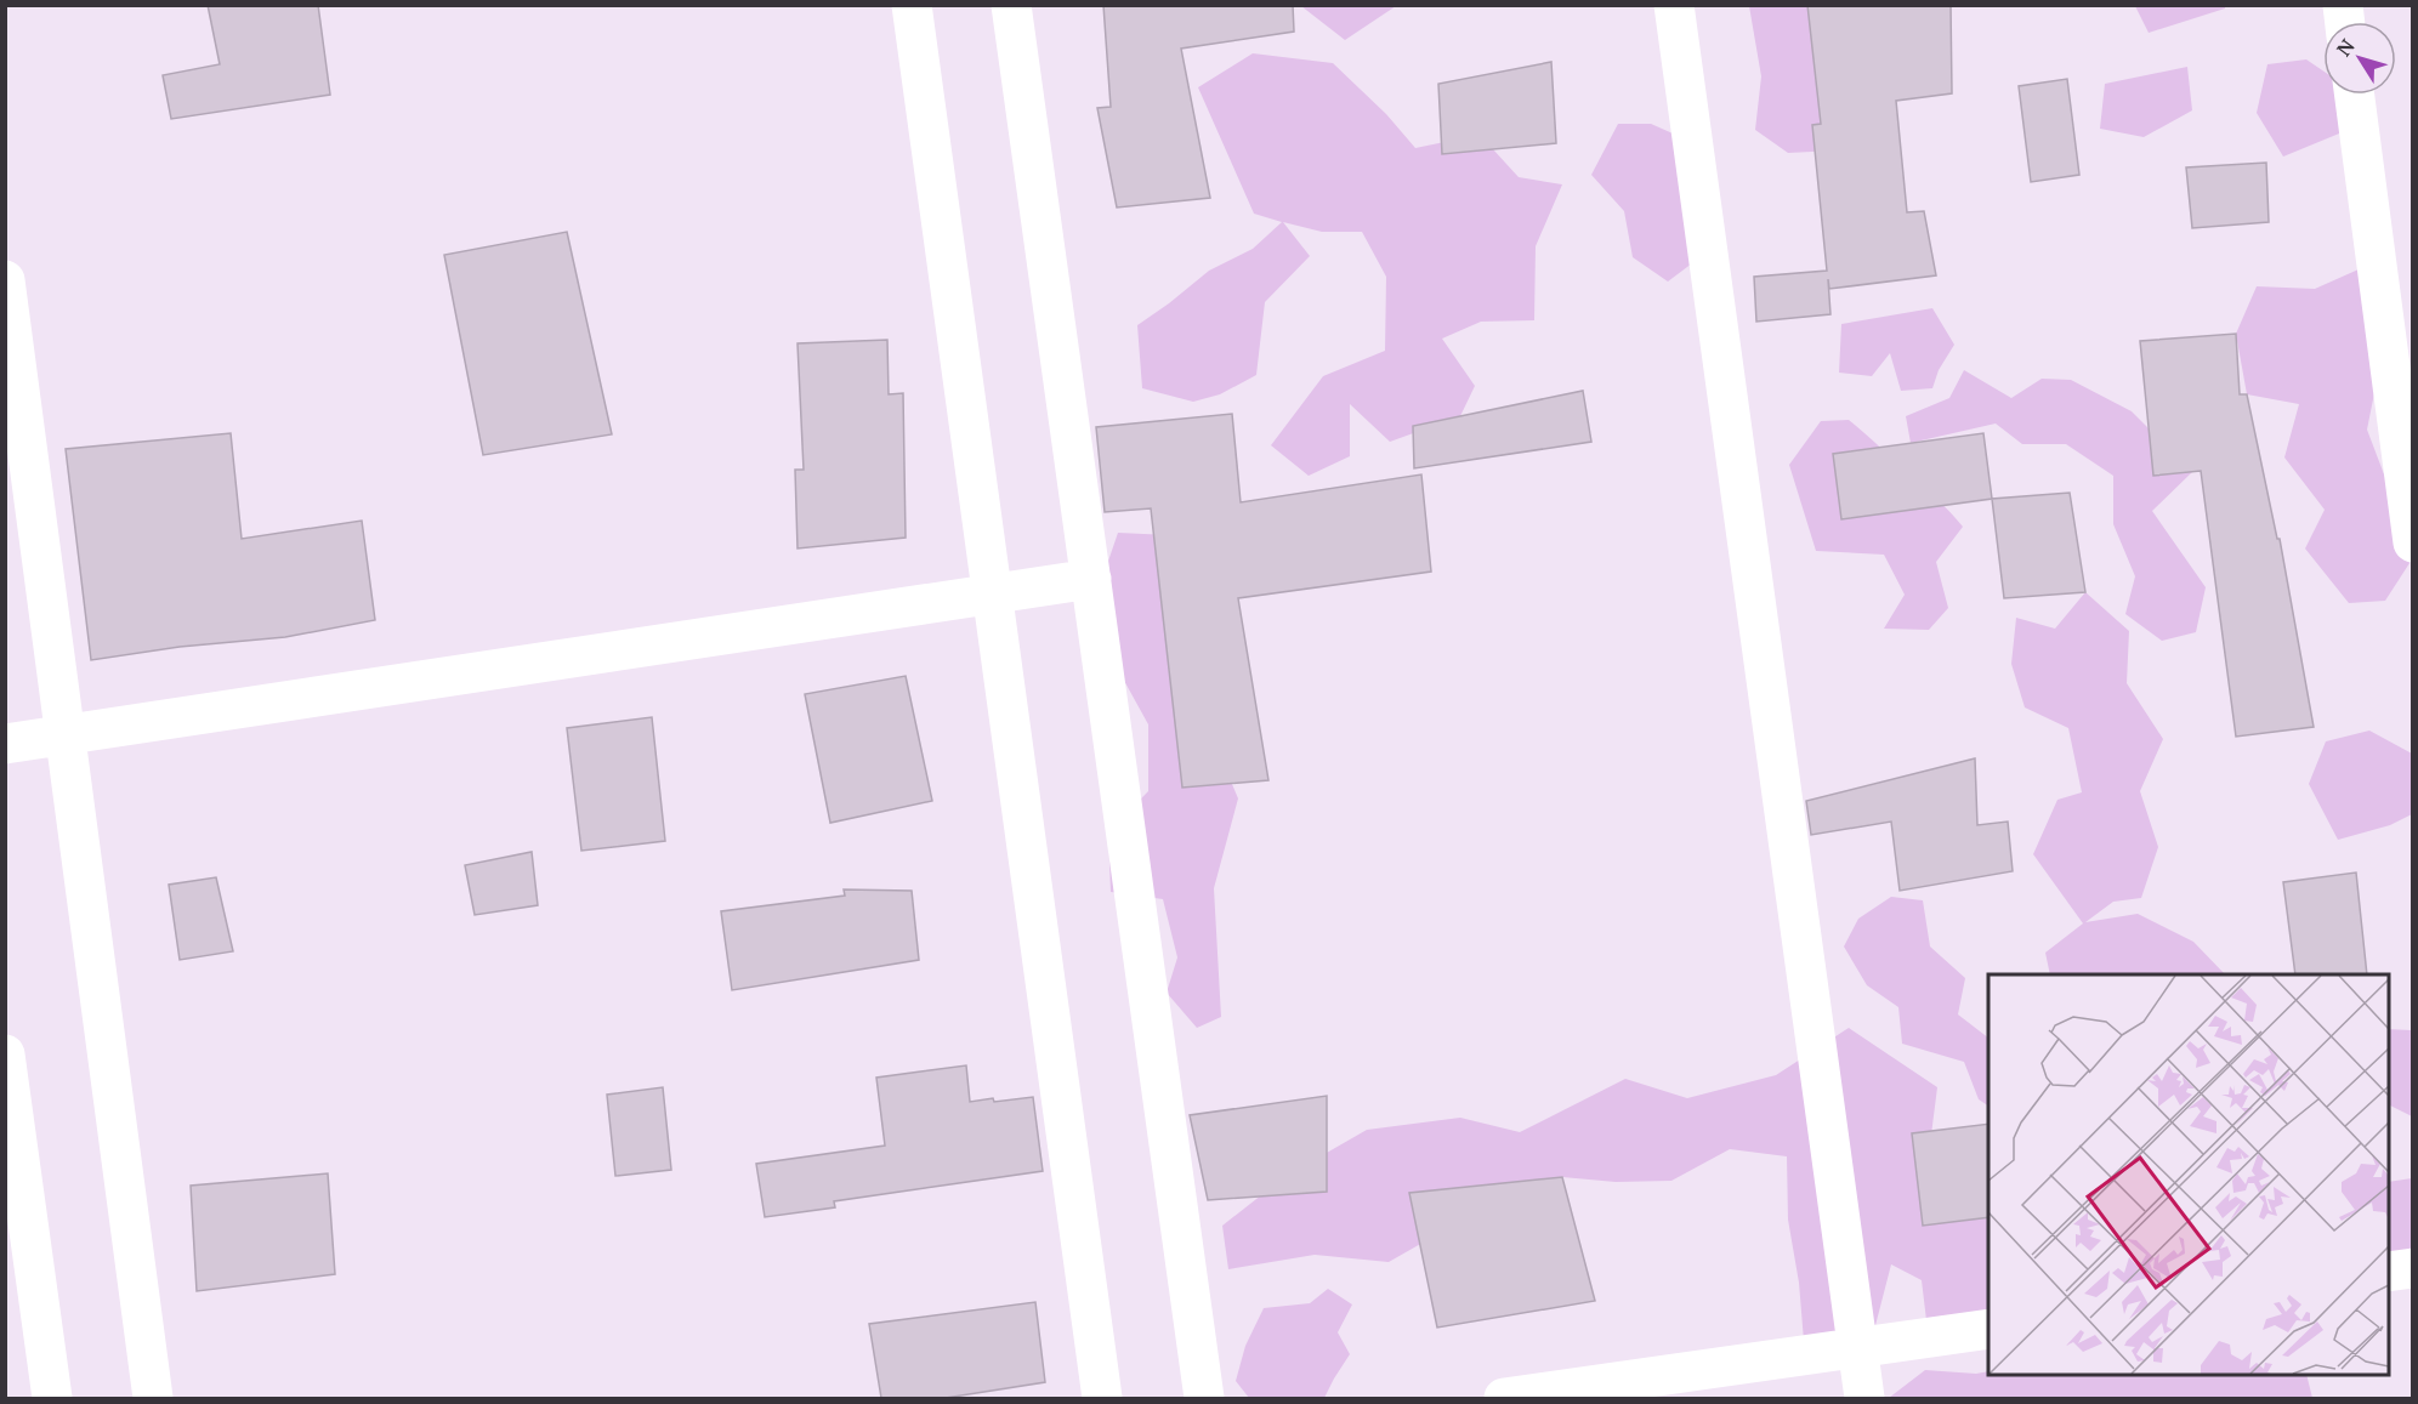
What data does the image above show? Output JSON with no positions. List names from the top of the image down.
{
  "north": "top left"
}
